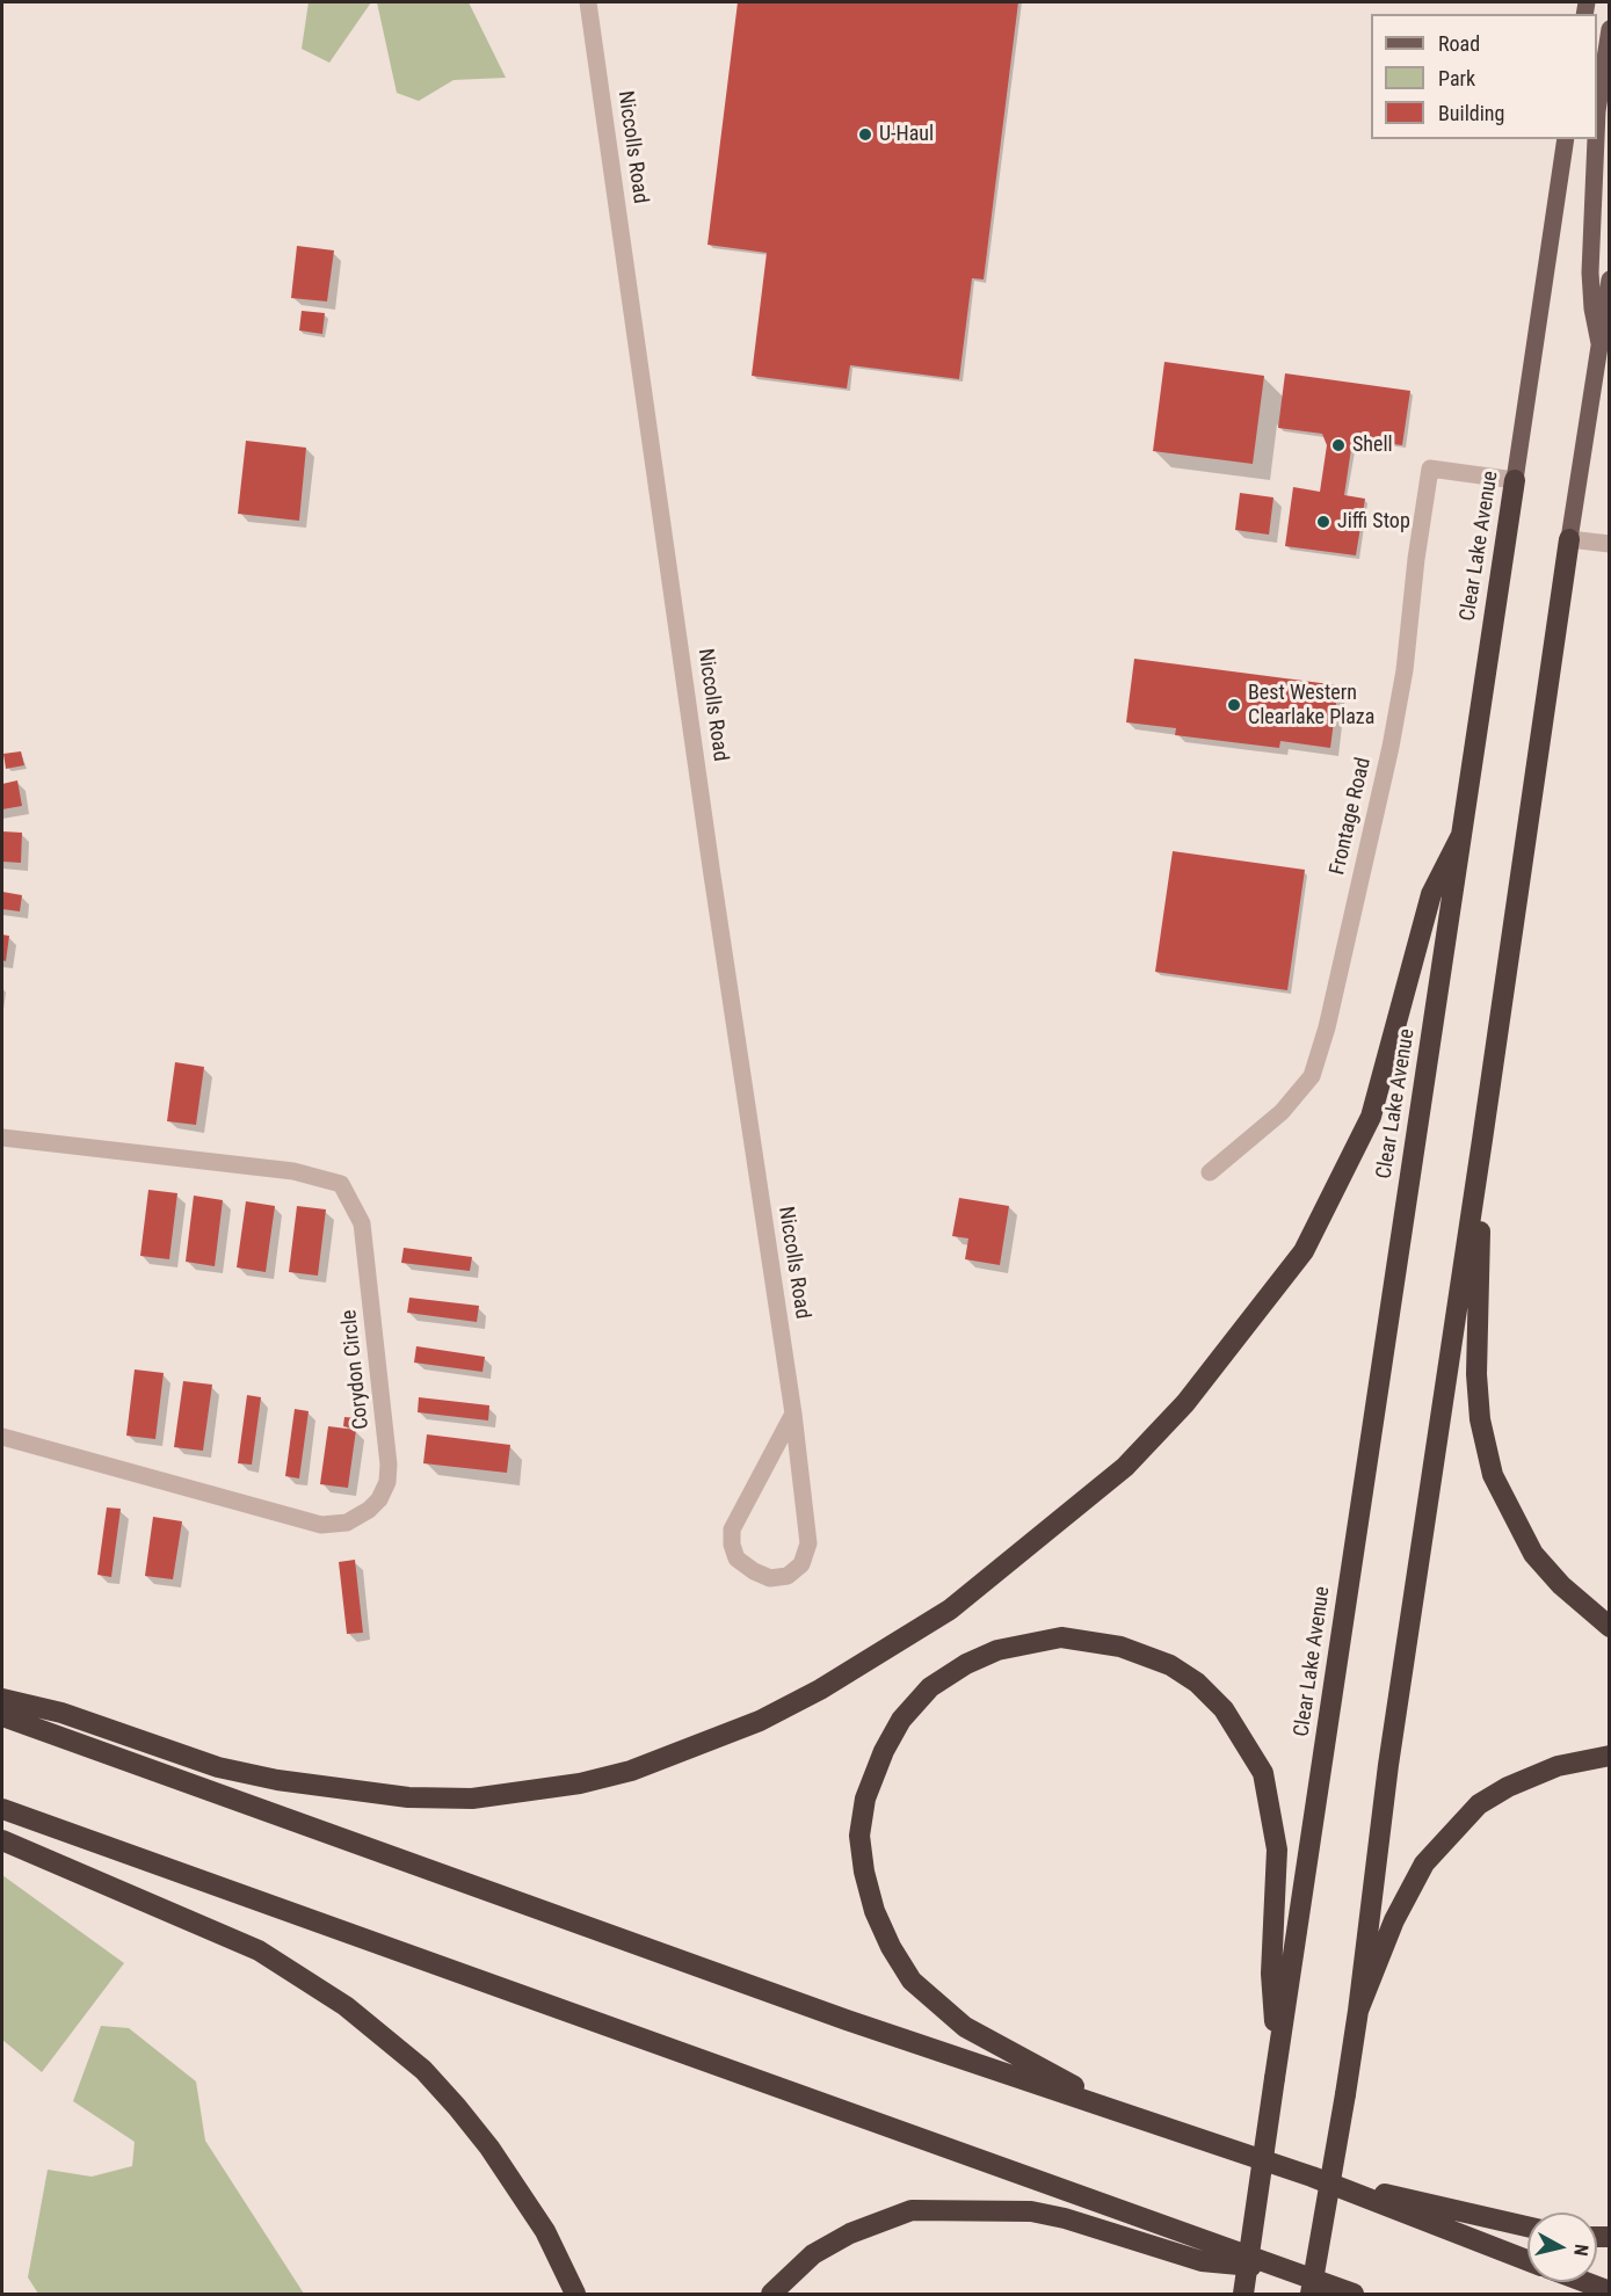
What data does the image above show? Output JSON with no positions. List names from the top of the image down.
{
  "streets": {
    "highway": ["Clear Lake Avenue"],
    "street": ["Niccolls Road", "Frontage Road", "Corydon Circle"]
  },
  "crossings": [
    ["Clear Lake Avenue", "Frontage Road"]
  ],
  "places": [
    "U-Haul",
    "Shell",
    "Jiffi Stop",
    "Best Western Clearlake Plaza"
  ],
  "legend": ["Road", "Park", "Building"],
  "north": "right"
}
